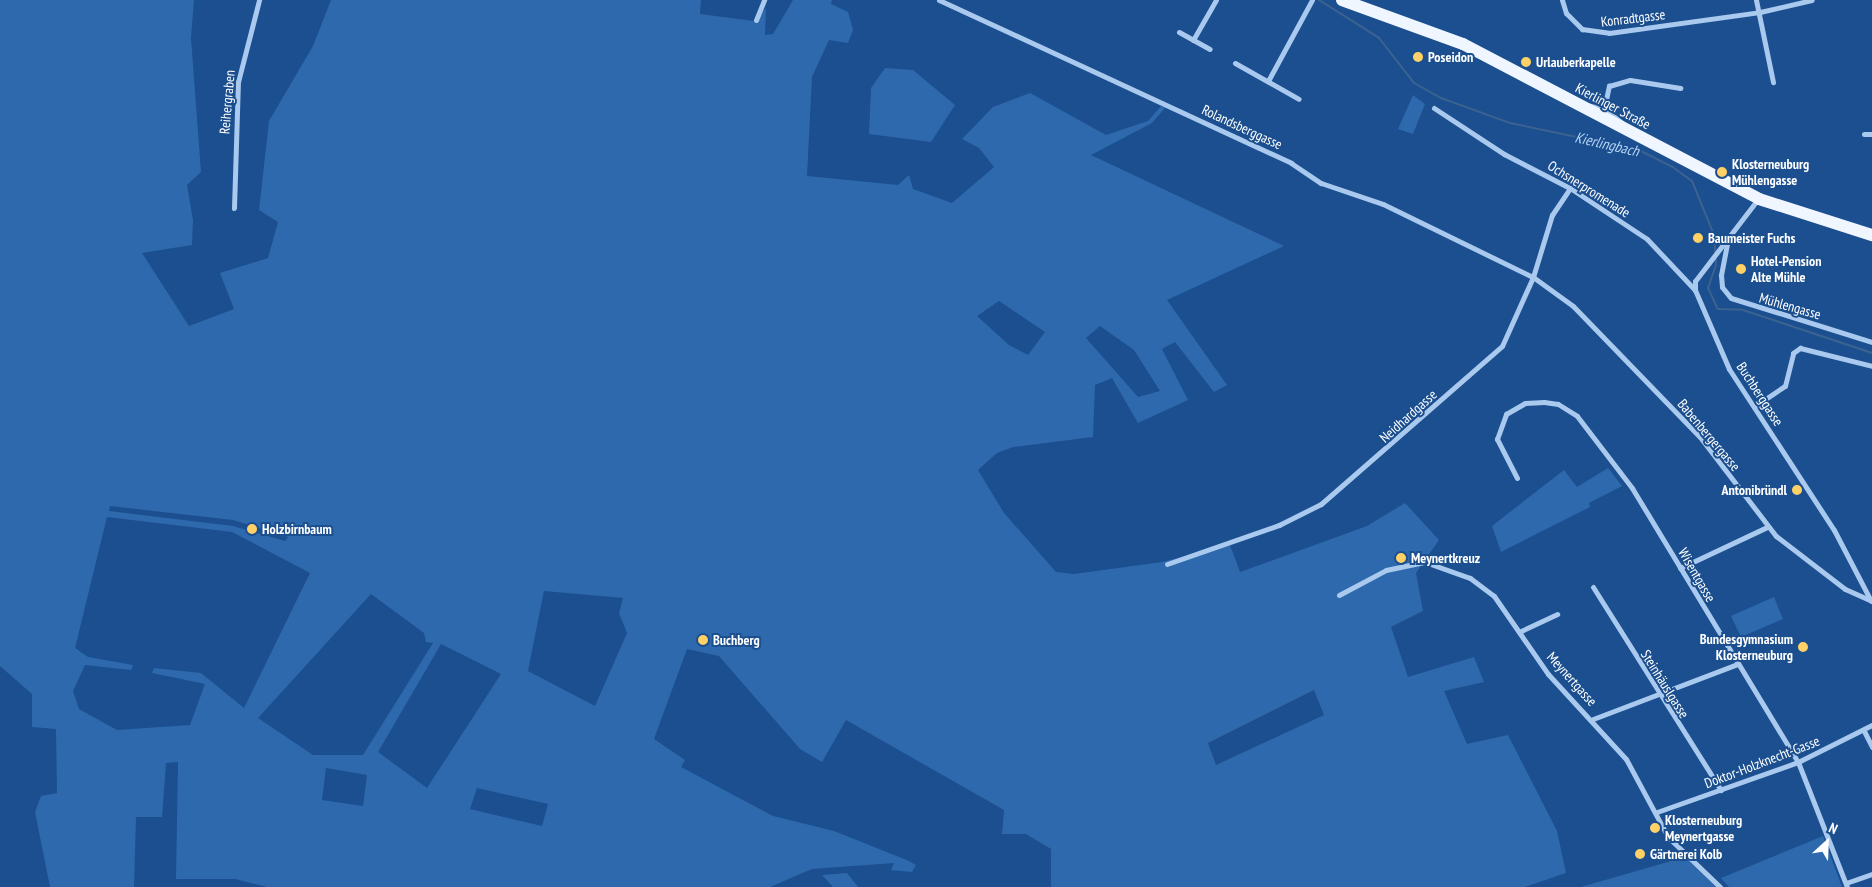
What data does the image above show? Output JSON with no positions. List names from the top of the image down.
{
  "streets": {
    "main road": ["Kierlinger Straße"],
    "street": [
      "Konradtgasse",
      "Reihergraben",
      "Rolandsberggasse",
      "Ochsnerpromenade",
      "Mühlengasse",
      "Buchberggasse",
      "Neidhardgasse",
      "Babenbergergasse",
      "Wisentgasse",
      "Meynertgasse",
      "Steinhäuslgasse",
      "Doktor-Holzknecht-Gasse"
    ]
  },
  "crossings": [
    ["Rolandsberggasse", "Neidhardgasse"],
    ["Rolandsberggasse", "Babenbergergasse"],
    ["Ochsnerpromenade", "Buchberggasse"],
    ["Ochsnerpromenade", "Neidhardgasse"],
    ["Buchberggasse", "Babenbergergasse"],
    ["Neidhardgasse", "Babenbergergasse"],
    ["Wisentgasse", "Doktor-Holzknecht-Gasse"],
    ["Meynertgasse", "Doktor-Holzknecht-Gasse"],
    ["Steinhäuslgasse", "Doktor-Holzknecht-Gasse"]
  ],
  "water": ["Kierlingbach"],
  "places": [
    "Poseidon",
    "Urlauberkapelle",
    "Klosterneuburg Mühlengasse",
    "Baumeister Fuchs",
    "Hotel-Pension Alte Mühle",
    "Antonibründl",
    "Holzbirnbaum",
    "Meynertkreuz",
    "Buchberg",
    "Bundesgymnasium Klosterneuburg",
    "Klosterneuburg Meynertgasse",
    "Gärtnerei Kolb"
  ],
  "north": "top right"
}
